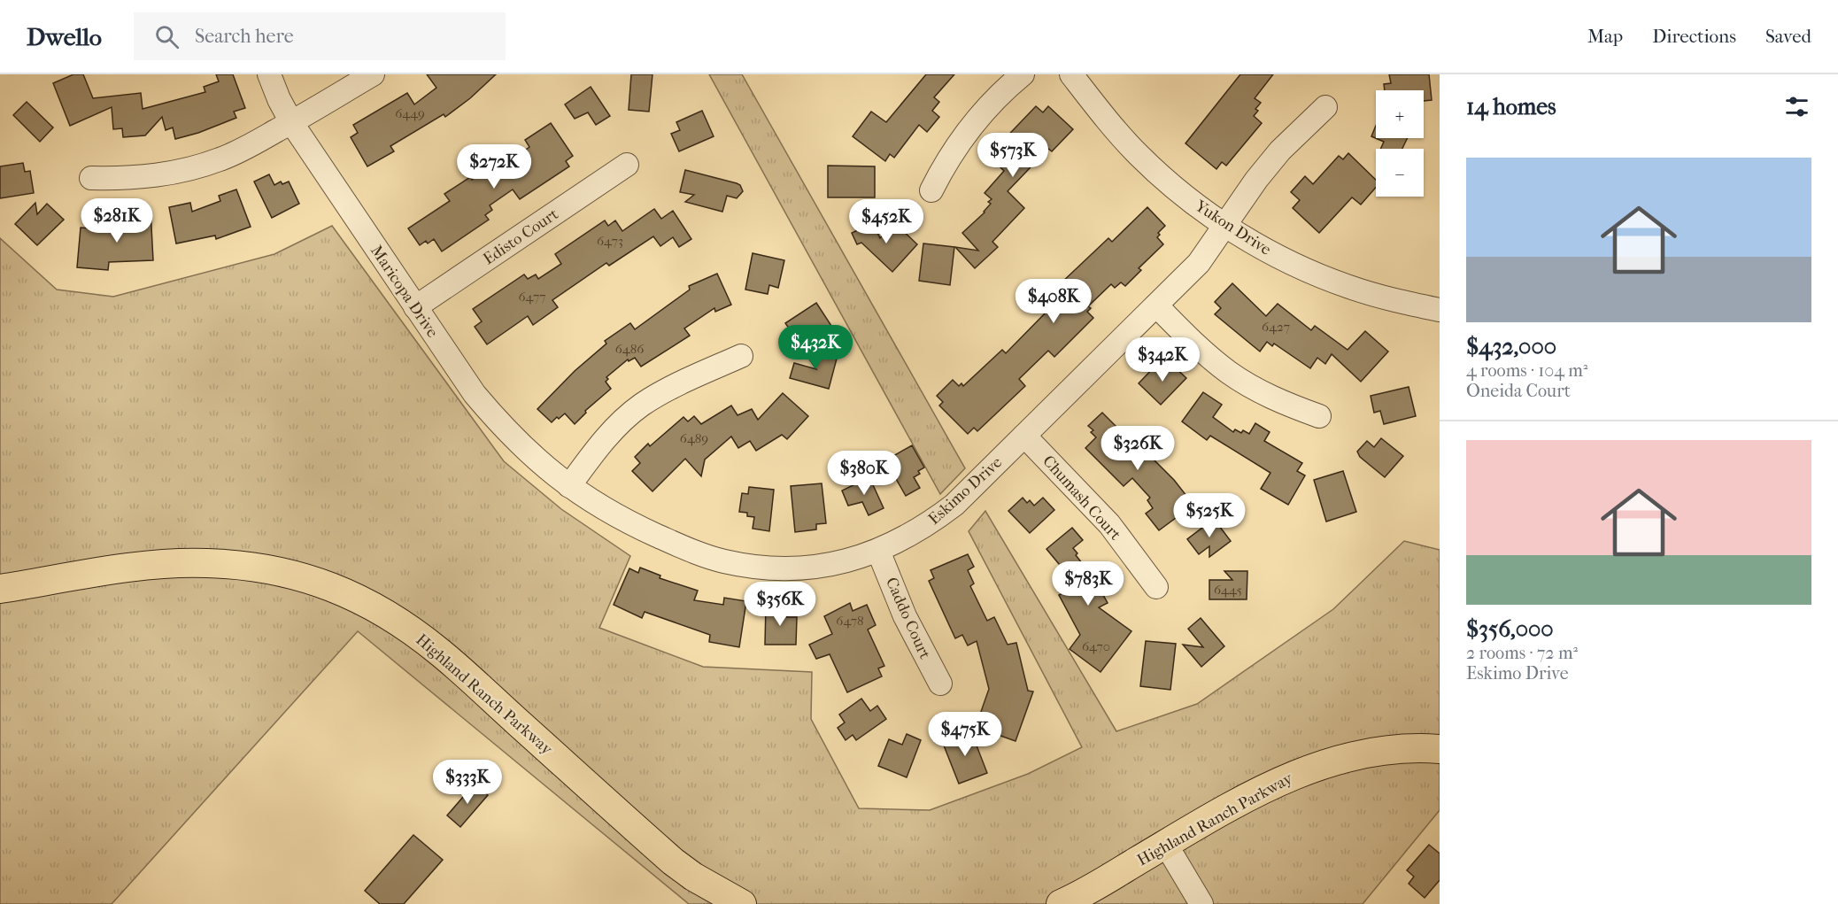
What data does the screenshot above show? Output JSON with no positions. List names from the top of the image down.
{
  "streets": {
    "main road": ["Highland Ranch Parkway"],
    "street": [
      "Yukon Drive",
      "Edisto Court",
      "Maricopa Drive",
      "Eskimo Drive",
      "Chumash Court",
      "Caddo Court"
    ]
  },
  "crossings": [
    ["Yukon Drive", "Eskimo Drive"],
    ["Edisto Court", "Maricopa Drive"],
    ["Maricopa Drive", "Eskimo Drive"],
    ["Eskimo Drive", "Chumash Court"],
    ["Eskimo Drive", "Caddo Court"]
  ],
  "house_numbers": [
    "6449",
    "6473",
    "6477",
    "6427",
    "6486",
    "6489",
    "6445",
    "6478",
    "6470"
  ],
  "page": {
    "header": "Dwello",
    "search": "Search here",
    "nav": ["Map", "Directions", "Saved"],
    "heading": "14 homes",
    "map_buttons": ["+", "−"],
    "price": [
      "$573K",
      "$272K",
      "$281K",
      "$452K",
      "$408K",
      "$432K",
      "$342K",
      "$326K",
      "$380K",
      "$525K",
      "$783K",
      "$356K",
      "$475K",
      "$333K"
    ],
    "list": [
      {
        "name": "$432,000",
        "note": "4 rooms · 104 m² · Oneida Court"
      },
      {
        "name": "$356,000",
        "note": "2 rooms · 72 m² · Eskimo Drive"
      }
    ]
  }
}
